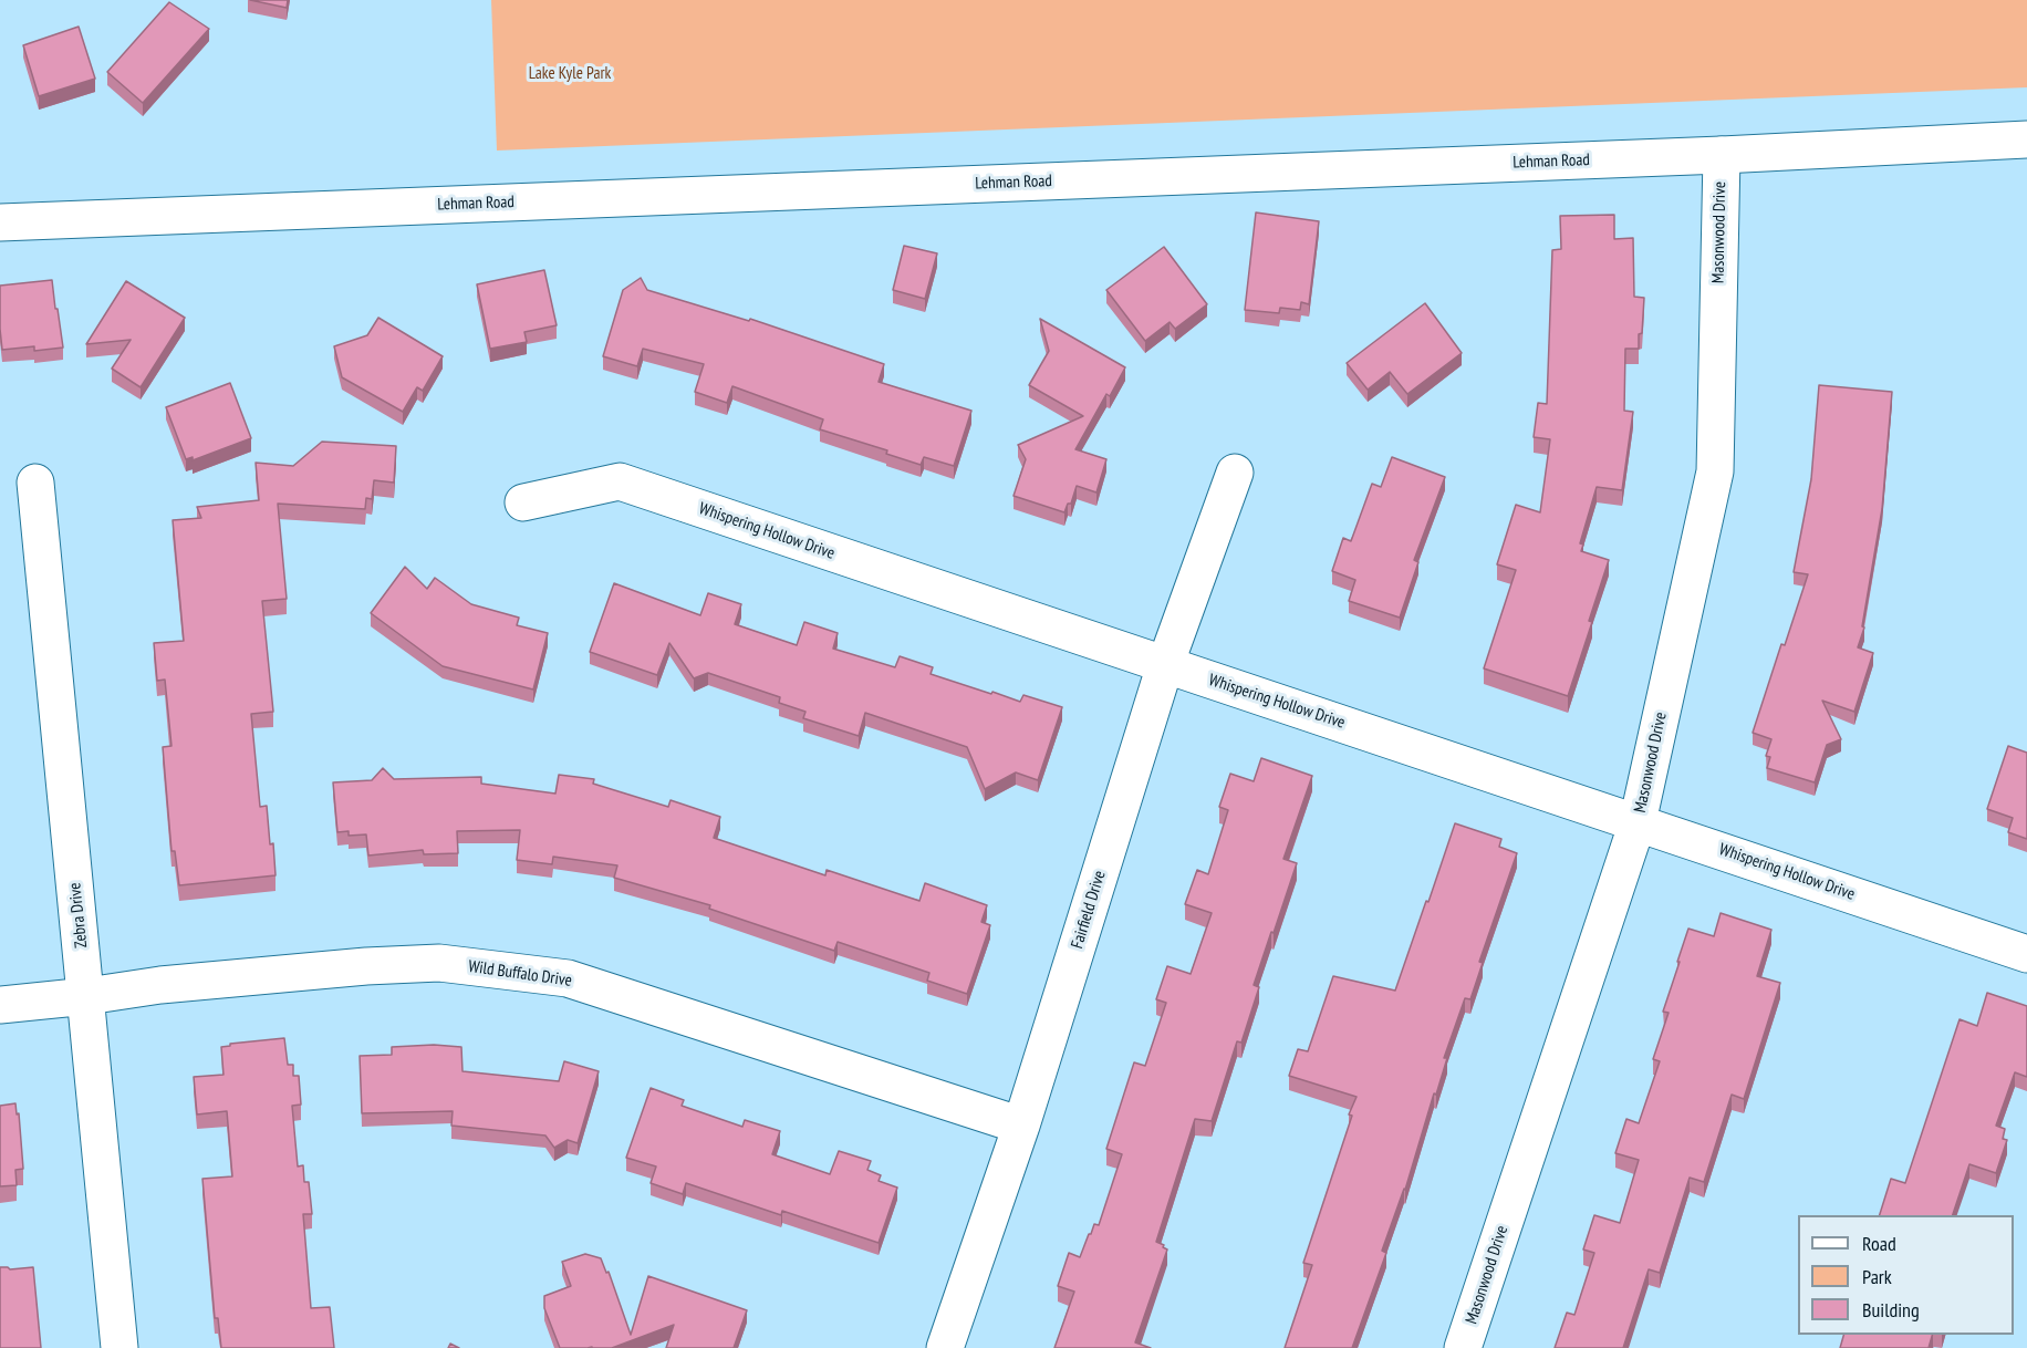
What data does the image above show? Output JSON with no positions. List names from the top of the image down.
{
  "streets": {
    "street": [
      "Lehman Road",
      "Masonwood Drive",
      "Whispering Hollow Drive",
      "Fairfield Drive",
      "Zebra Drive",
      "Wild Buffalo Drive"
    ]
  },
  "crossings": [
    ["Lehman Road", "Masonwood Drive"],
    ["Masonwood Drive", "Whispering Hollow Drive"],
    ["Whispering Hollow Drive", "Fairfield Drive"],
    ["Fairfield Drive", "Wild Buffalo Drive"],
    ["Zebra Drive", "Wild Buffalo Drive"]
  ],
  "parks": ["Lake Kyle Park"],
  "legend": ["Road", "Park", "Building"]
}
